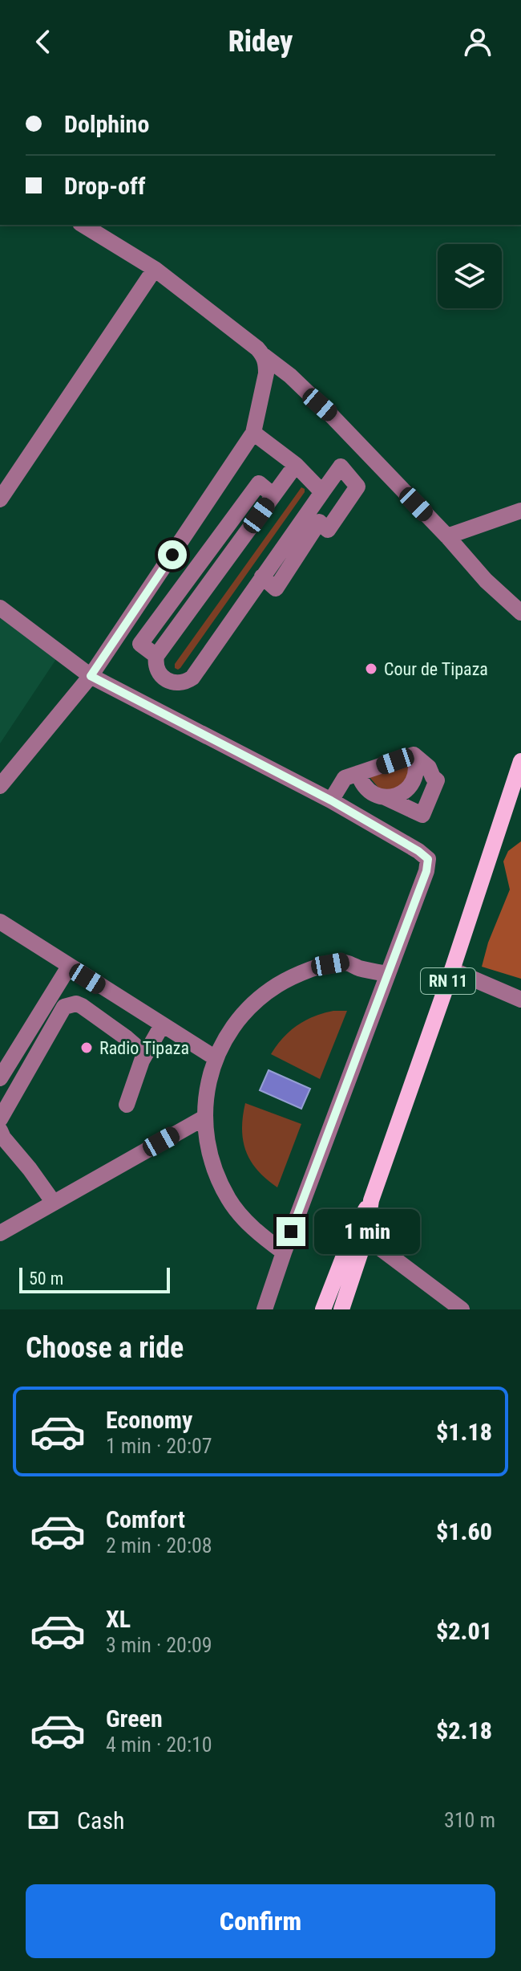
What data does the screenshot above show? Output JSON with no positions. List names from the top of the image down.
{
  "streets": {
    "main road": ["RN 11"]
  },
  "places": ["Cour de Tipaza", "Radio Tipaza"],
  "scale_bar": "50 m",
  "page": {
    "header": "Ridey",
    "banner": ["Dolphino", "Drop-off"],
    "bubble": "1 min",
    "scale": "50 m",
    "heading": "Choose a ride",
    "list": [
      {
        "name": "Economy",
        "note": "1 min · 20:07",
        "value": "$1.18"
      },
      {
        "name": "Comfort",
        "note": "2 min · 20:08",
        "value": "$1.60"
      },
      {
        "name": "XL",
        "note": "3 min · 20:09",
        "value": "$2.01"
      },
      {
        "name": "Green",
        "note": "4 min · 20:10",
        "value": "$2.18"
      }
    ],
    "pay": ["Cash", "310 m"],
    "buttons": "Confirm"
  }
}
